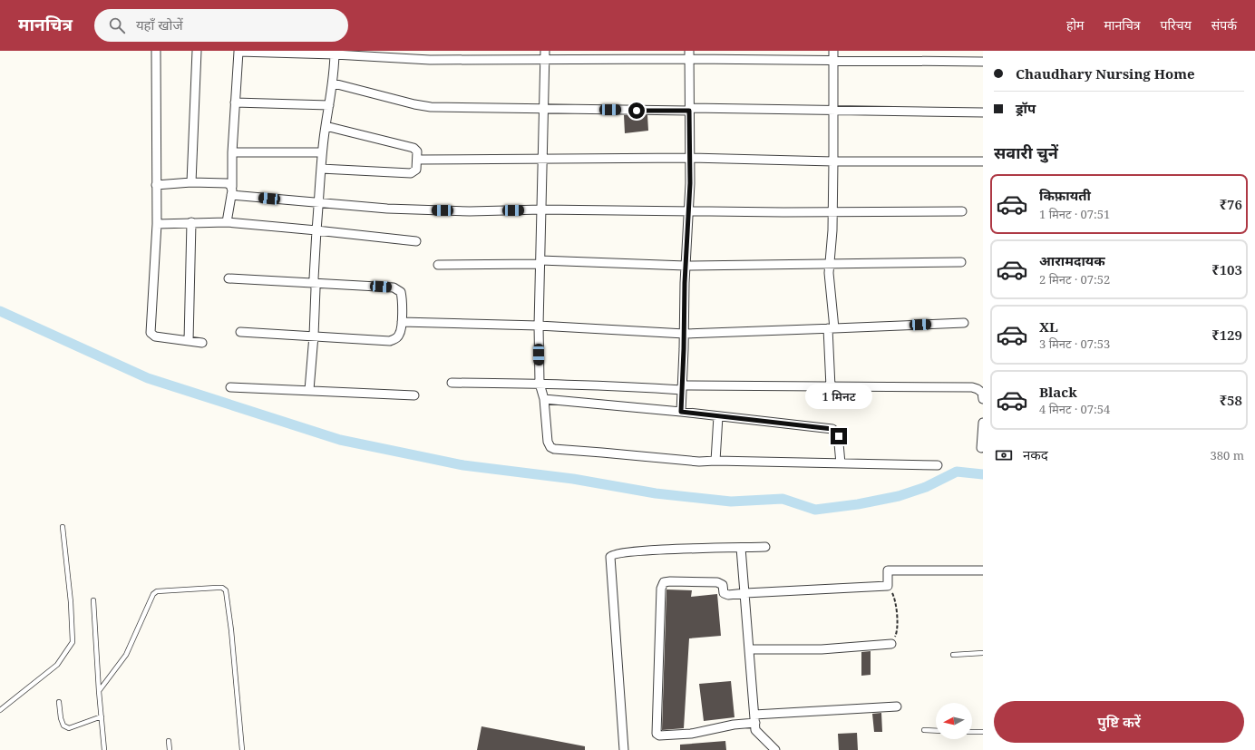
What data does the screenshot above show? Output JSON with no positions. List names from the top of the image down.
{
  "north": "left",
  "page": {
    "header": "मानचित्र",
    "search": "यहाँ खोजें",
    "nav": [
      "होम",
      "मानचित्र",
      "परिचय",
      "संपर्क"
    ],
    "banner": ["Chaudhary Nursing Home", "ड्रॉप"],
    "heading": "सवारी चुनें",
    "list": [
      {
        "name": "किफ़ायती",
        "note": "1 मिनट · 07:51",
        "value": "₹76"
      },
      {
        "name": "आरामदायक",
        "note": "2 मिनट · 07:52",
        "value": "₹103"
      },
      {
        "name": "XL",
        "note": "3 मिनट · 07:53",
        "value": "₹129"
      },
      {
        "name": "Black",
        "note": "4 मिनट · 07:54",
        "value": "₹58"
      }
    ],
    "bubble": "1 मिनट",
    "pay": ["नकद", "380 m"],
    "buttons": "पुष्टि करें"
  }
}
